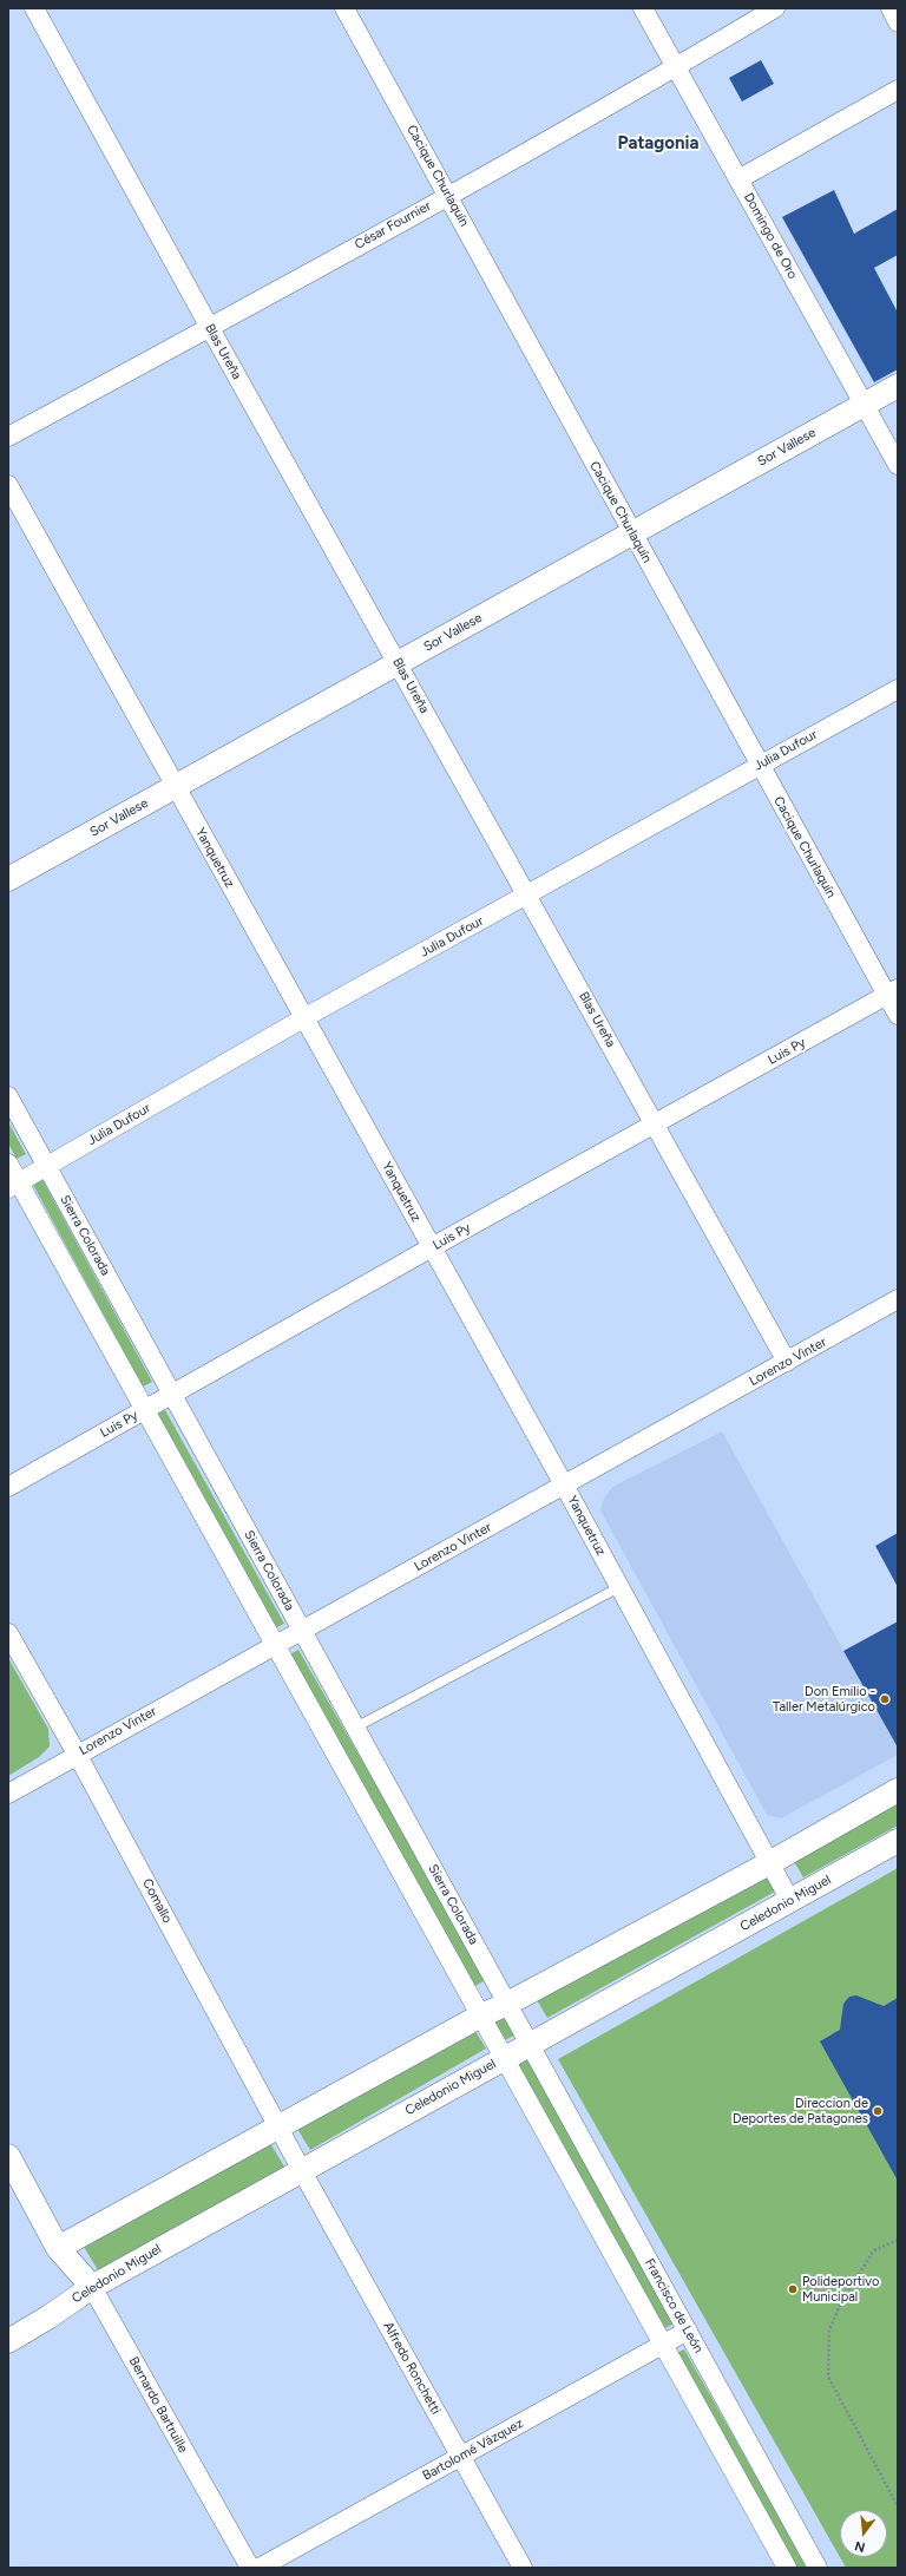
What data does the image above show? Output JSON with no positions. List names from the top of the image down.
{
  "streets": {
    "street": [
      "Cacique Churlaquín",
      "César Fournier",
      "Domingo de Oro",
      "Blas Ureña",
      "Sor Vallese",
      "Julia Dufour",
      "Yanquetruz",
      "Luis Py",
      "Sierra Colorada",
      "Lorenzo Vinter",
      "Comallo",
      "Celedonio Miguel",
      "Francisco de León",
      "Alfredo Ronchetti",
      "Bernardo Bartruille",
      "Bartolomé Vázquez"
    ]
  },
  "crossings": [
    ["Cacique Churlaquín", "César Fournier"],
    ["Cacique Churlaquín", "Sor Vallese"],
    ["Cacique Churlaquín", "Julia Dufour"],
    ["Cacique Churlaquín", "Luis Py"],
    ["César Fournier", "Domingo de Oro"],
    ["César Fournier", "Blas Ureña"],
    ["Domingo de Oro", "Sor Vallese"],
    ["Blas Ureña", "Sor Vallese"],
    ["Blas Ureña", "Julia Dufour"],
    ["Blas Ureña", "Luis Py"],
    ["Blas Ureña", "Lorenzo Vinter"],
    ["Sor Vallese", "Yanquetruz"],
    ["Julia Dufour", "Yanquetruz"],
    ["Julia Dufour", "Sierra Colorada"],
    ["Yanquetruz", "Luis Py"],
    ["Yanquetruz", "Lorenzo Vinter"],
    ["Yanquetruz", "Celedonio Miguel"],
    ["Luis Py", "Sierra Colorada"],
    ["Sierra Colorada", "Lorenzo Vinter"],
    ["Sierra Colorada", "Celedonio Miguel"],
    ["Sierra Colorada", "Francisco de León"],
    ["Lorenzo Vinter", "Comallo"],
    ["Comallo", "Celedonio Miguel"],
    ["Comallo", "Alfredo Ronchetti"],
    ["Celedonio Miguel", "Francisco de León"],
    ["Celedonio Miguel", "Alfredo Ronchetti"],
    ["Celedonio Miguel", "Bernardo Bartruille"],
    ["Francisco de León", "Bartolomé Vázquez"],
    ["Alfredo Ronchetti", "Bartolomé Vázquez"]
  ],
  "districts": ["Patagonia"],
  "places": ["Don Emilio - Taller Metalúrgico", "Direccion de Deportes de Patagones", "Polideportivo Municipal"],
  "north": "bottom"
}
